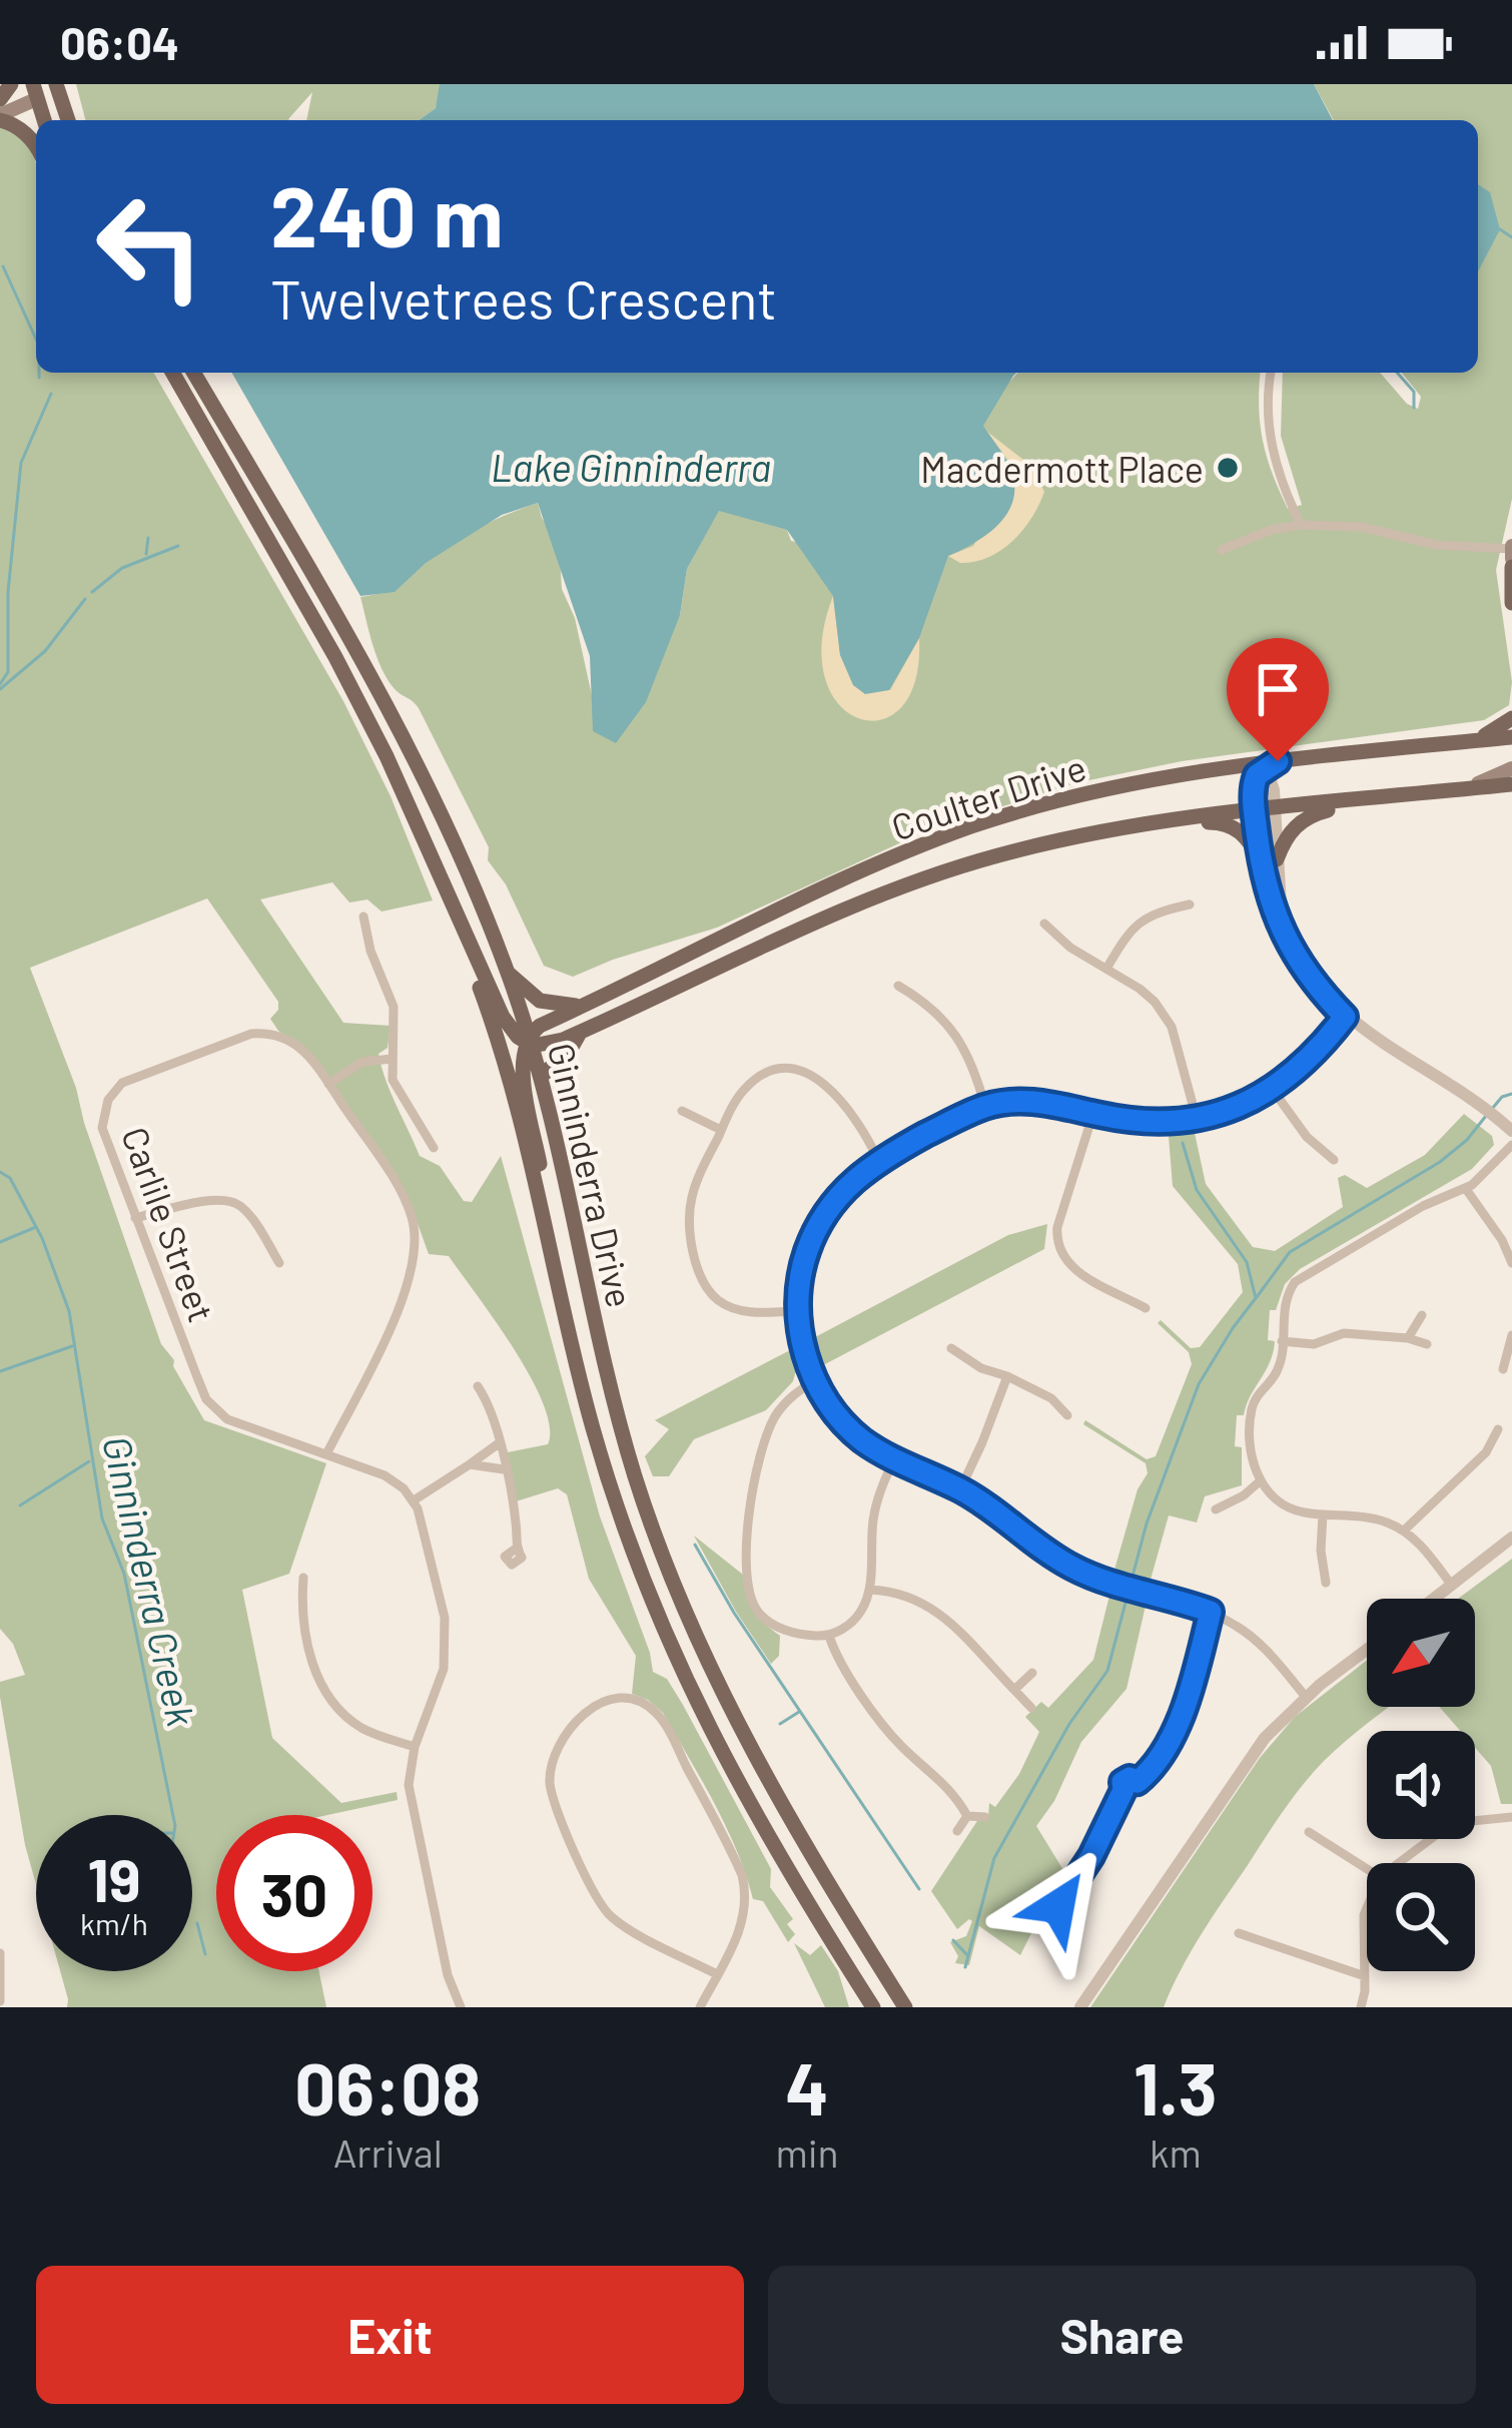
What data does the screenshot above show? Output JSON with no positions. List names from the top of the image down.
{
  "streets": {
    "main road": ["Coulter Drive", "Ginninderra Drive"],
    "street": ["Carlile Street"]
  },
  "crossings": [
    ["Coulter Drive", "Ginninderra Drive"]
  ],
  "water": ["Lake Ginninderra", "Ginninderra Creek"],
  "places": ["Macdermott Place"],
  "north": "bottom left",
  "page": {
    "status": "06:04",
    "turn": ["240 m", "Twelvetrees Crescent"],
    "speed": "19 km/h",
    "limit": "30",
    "eta": [
      "06:08",
      "Arrival",
      "4",
      "min",
      "1.3",
      "km"
    ],
    "buttons": ["Exit", "Share"]
  }
}
